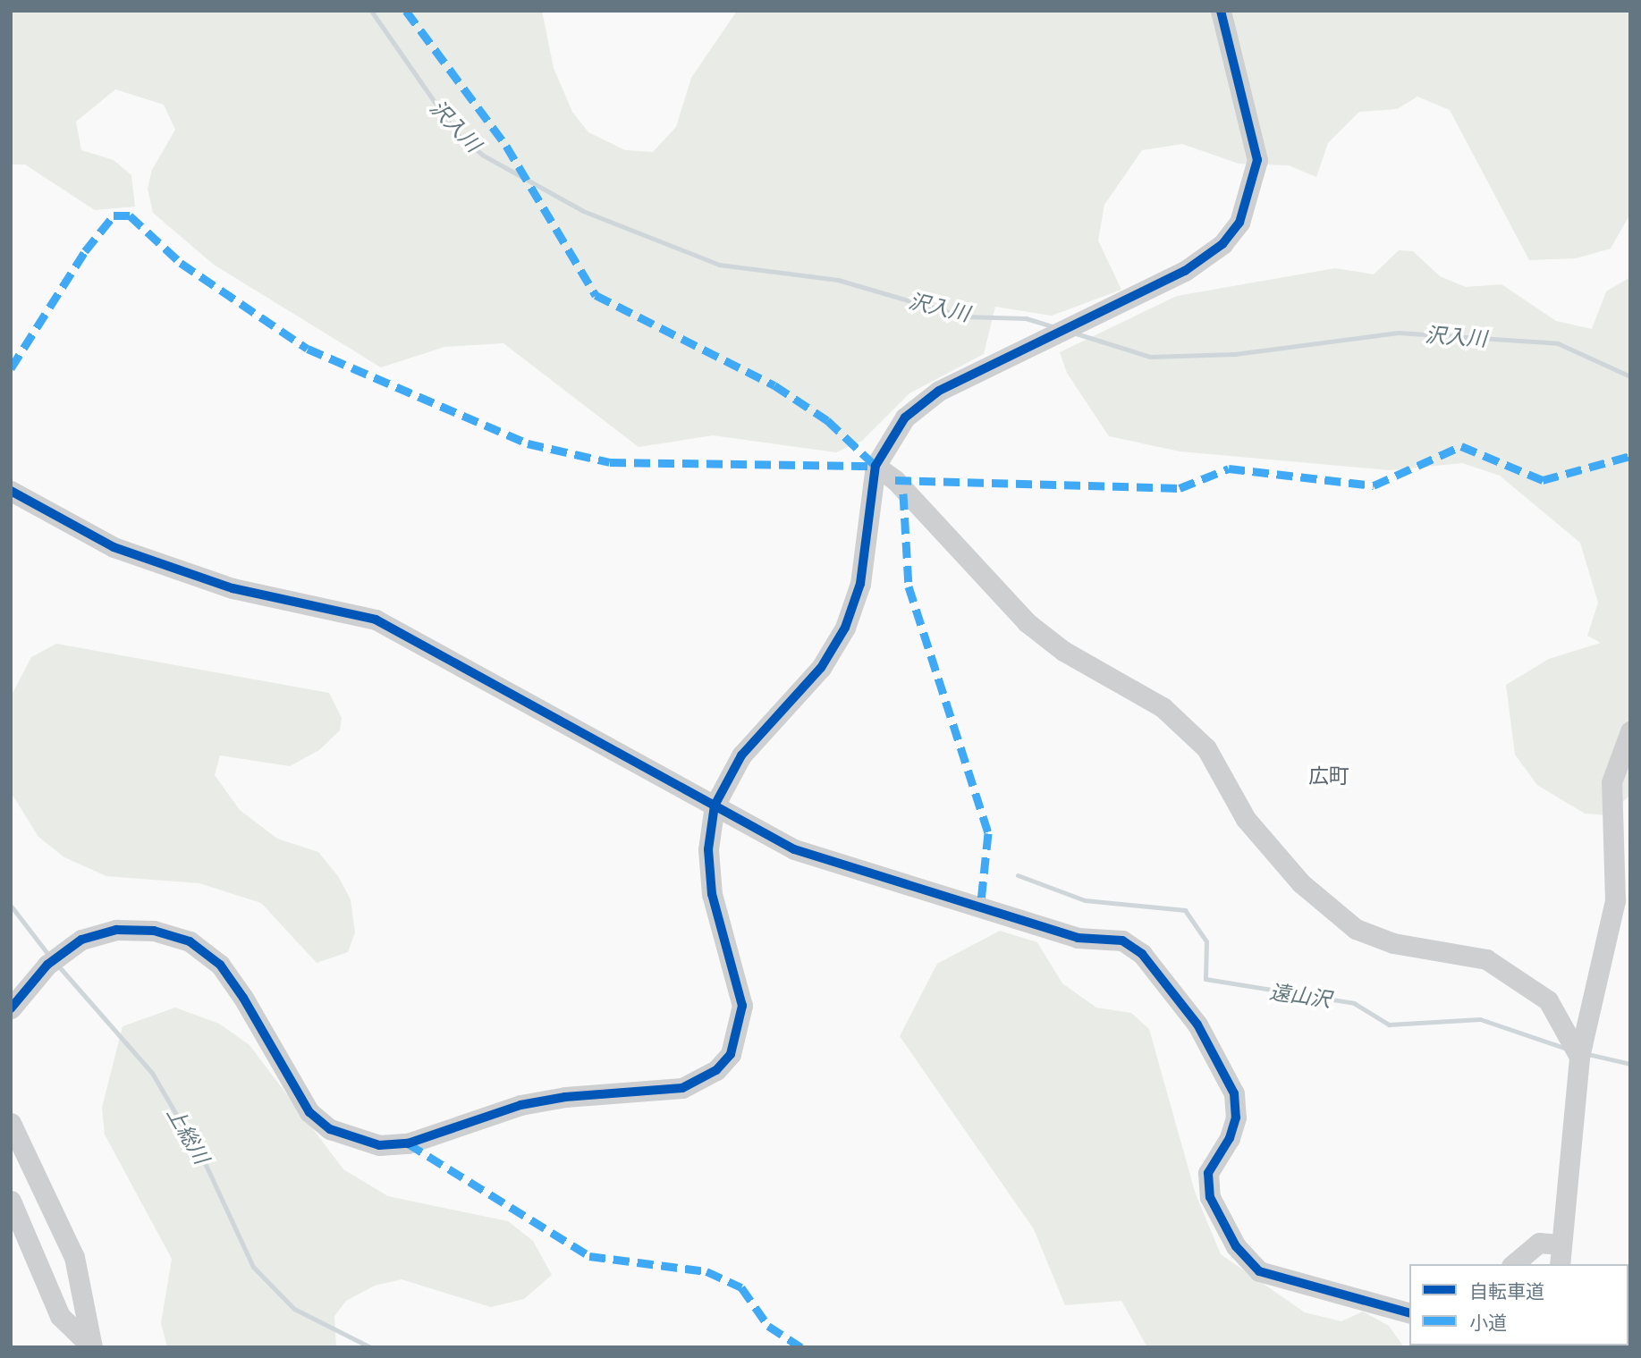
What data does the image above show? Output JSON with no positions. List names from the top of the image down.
{
  "districts": ["広町"],
  "water": ["沢入川", "遠山沢", "上総川"],
  "legend": ["自転車道", "小道"]
}
